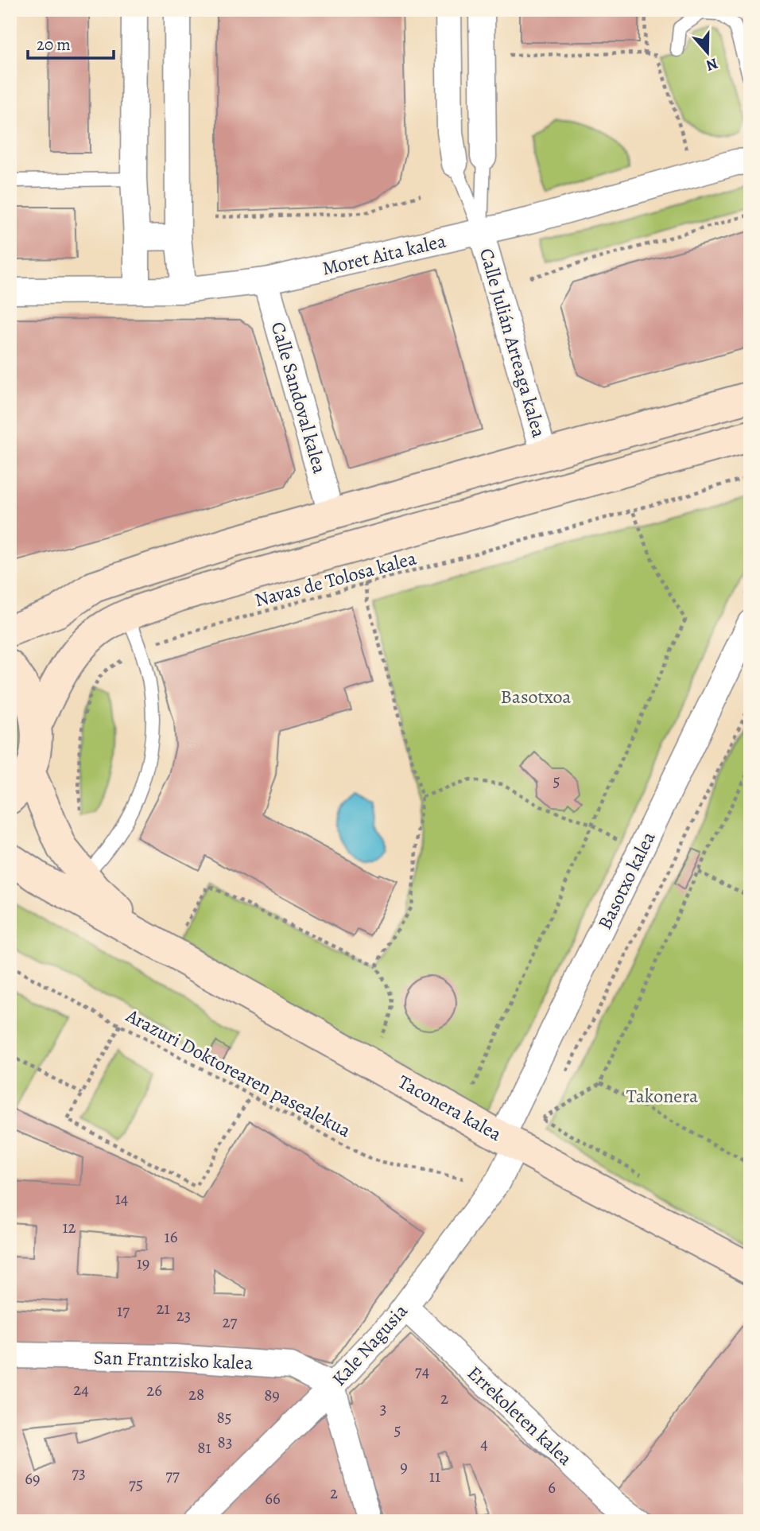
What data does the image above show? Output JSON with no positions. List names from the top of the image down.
{
  "streets": {
    "street": [
      "Moret Aita kalea",
      "Calle Julián Arteaga kalea",
      "Calle Sandoval kalea",
      "Navas de Tolosa kalea",
      "Basotxo kalea",
      "Taconera kalea",
      "Kale Nagusia",
      "San Frantzisko kalea",
      "Errekoleten kalea"
    ],
    "path": ["Arazuri Doktorearen pasealekua"]
  },
  "crossings": [
    ["Moret Aita kalea", "Calle Julián Arteaga kalea"],
    ["Moret Aita kalea", "Calle Sandoval kalea"],
    ["Basotxo kalea", "Taconera kalea"],
    ["Basotxo kalea", "Kale Nagusia"],
    ["Taconera kalea", "Kale Nagusia"],
    ["Kale Nagusia", "San Frantzisko kalea"],
    ["Kale Nagusia", "Errekoleten kalea"]
  ],
  "parks": ["Basotxoa", "Takonera"],
  "house_numbers": [
    "5",
    "14",
    "12",
    "16",
    "19",
    "21",
    "17",
    "23",
    "27",
    "74",
    "24",
    "26",
    "28",
    "89",
    "2",
    "3",
    "85",
    "5",
    "83",
    "4",
    "81",
    "9",
    "73",
    "77",
    "11",
    "69",
    "75",
    "6",
    "2",
    "66"
  ],
  "scale_bar": "20 m",
  "north": "bottom"
}
